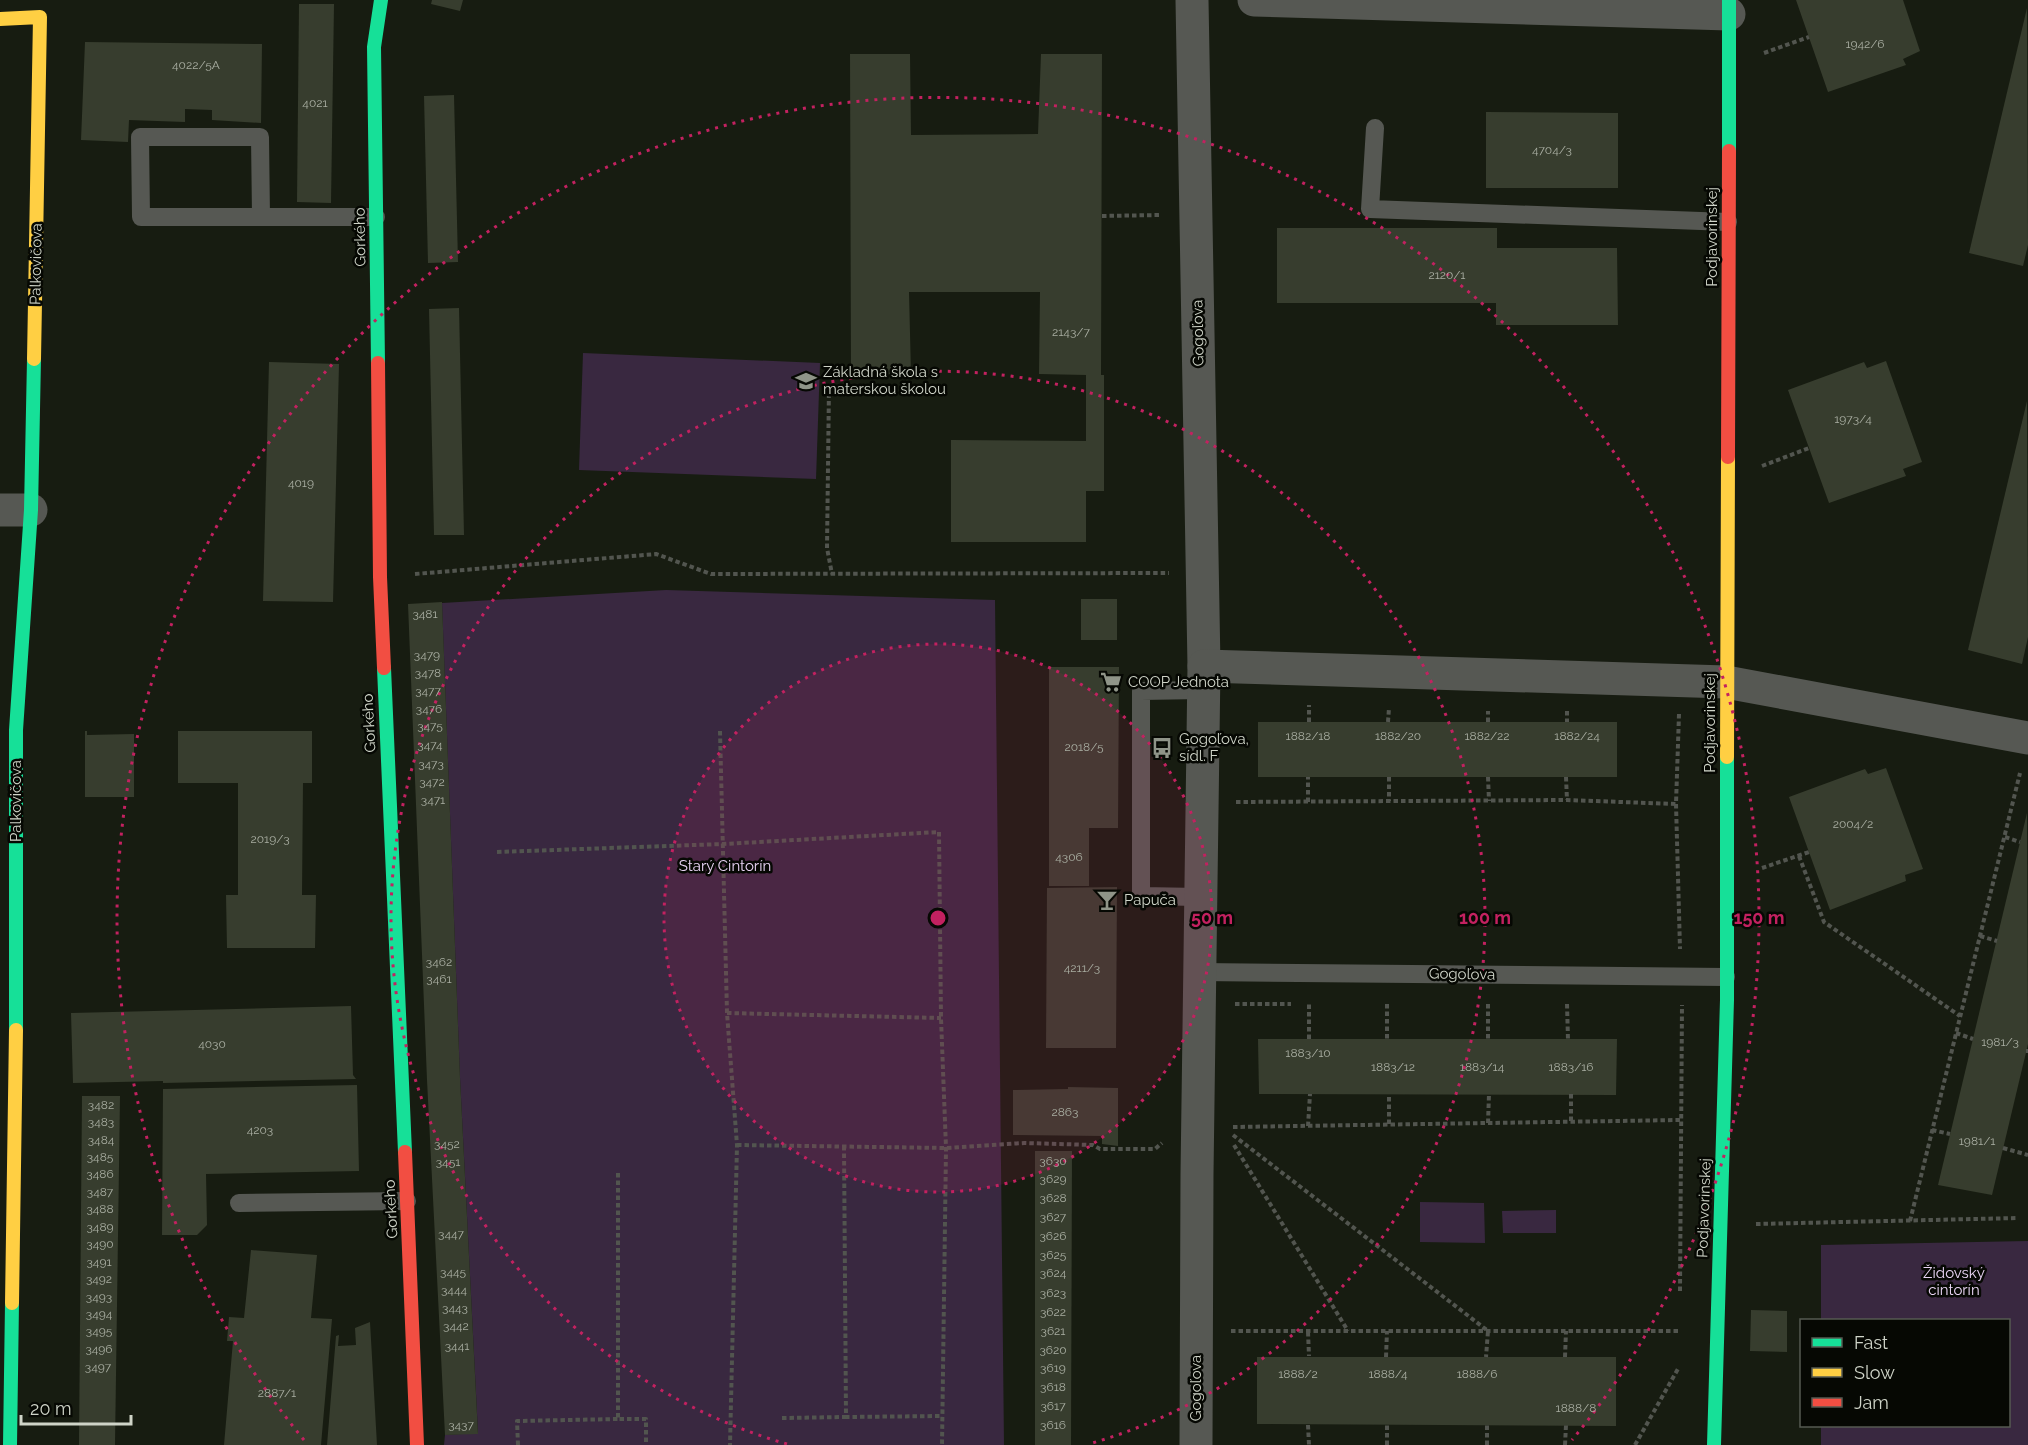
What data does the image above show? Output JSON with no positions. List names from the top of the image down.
{
  "streets": {
    "street": [
      "Gorkého",
      "Podjavorinskej",
      "Palkovičova",
      "Gogoľova"
    ]
  },
  "crossings": [
    ["Podjavorinskej", "Gogoľova"]
  ],
  "parks": ["Starý Cintorín", "Židovský cintorín"],
  "places": {
    "school or university": ["Základná škola s materskou školou"],
    "supermarket": ["COOP Jednota"],
    "bus stop": ["Gogoľova, sídl. F"],
    "bar": ["Papuča"]
  },
  "house_numbers": [
    "1942/6",
    "4022/5A",
    "4021",
    "4704/3",
    "2120/1",
    "2143/7",
    "1973/4",
    "4019",
    "3481",
    "3479",
    "3478",
    "3477",
    "3476",
    "3475",
    "1882/18",
    "1882/20",
    "1882/22",
    "1882/24",
    "3474",
    "2018/5",
    "3473",
    "3472",
    "3471",
    "2004/2",
    "2019/3",
    "4306",
    "3462",
    "4211/3",
    "3461",
    "1981/3",
    "4030",
    "1883/10",
    "1883/12",
    "1883/14",
    "1883/16",
    "3482",
    "2863",
    "3483",
    "4203",
    "3484",
    "1981/1",
    "3452",
    "3485",
    "3630",
    "3451",
    "3486",
    "3629",
    "3487",
    "3628",
    "3488",
    "3627",
    "3489",
    "3447",
    "3626",
    "3490",
    "3625",
    "3491",
    "3445",
    "3624",
    "3492",
    "3444",
    "3623",
    "3493",
    "3443",
    "3622",
    "3494",
    "3442",
    "3495",
    "3621",
    "3441",
    "3496",
    "3620",
    "3497",
    "3619",
    "1888/2",
    "1888/4",
    "1888/6",
    "3618",
    "2887/1",
    "3617",
    "1888/8",
    "3437",
    "3616"
  ],
  "legend": ["Fast", "Slow", "Jam"],
  "scale_bar": "20 m",
  "rings": ["50 m", "100 m", "150 m"]
}
